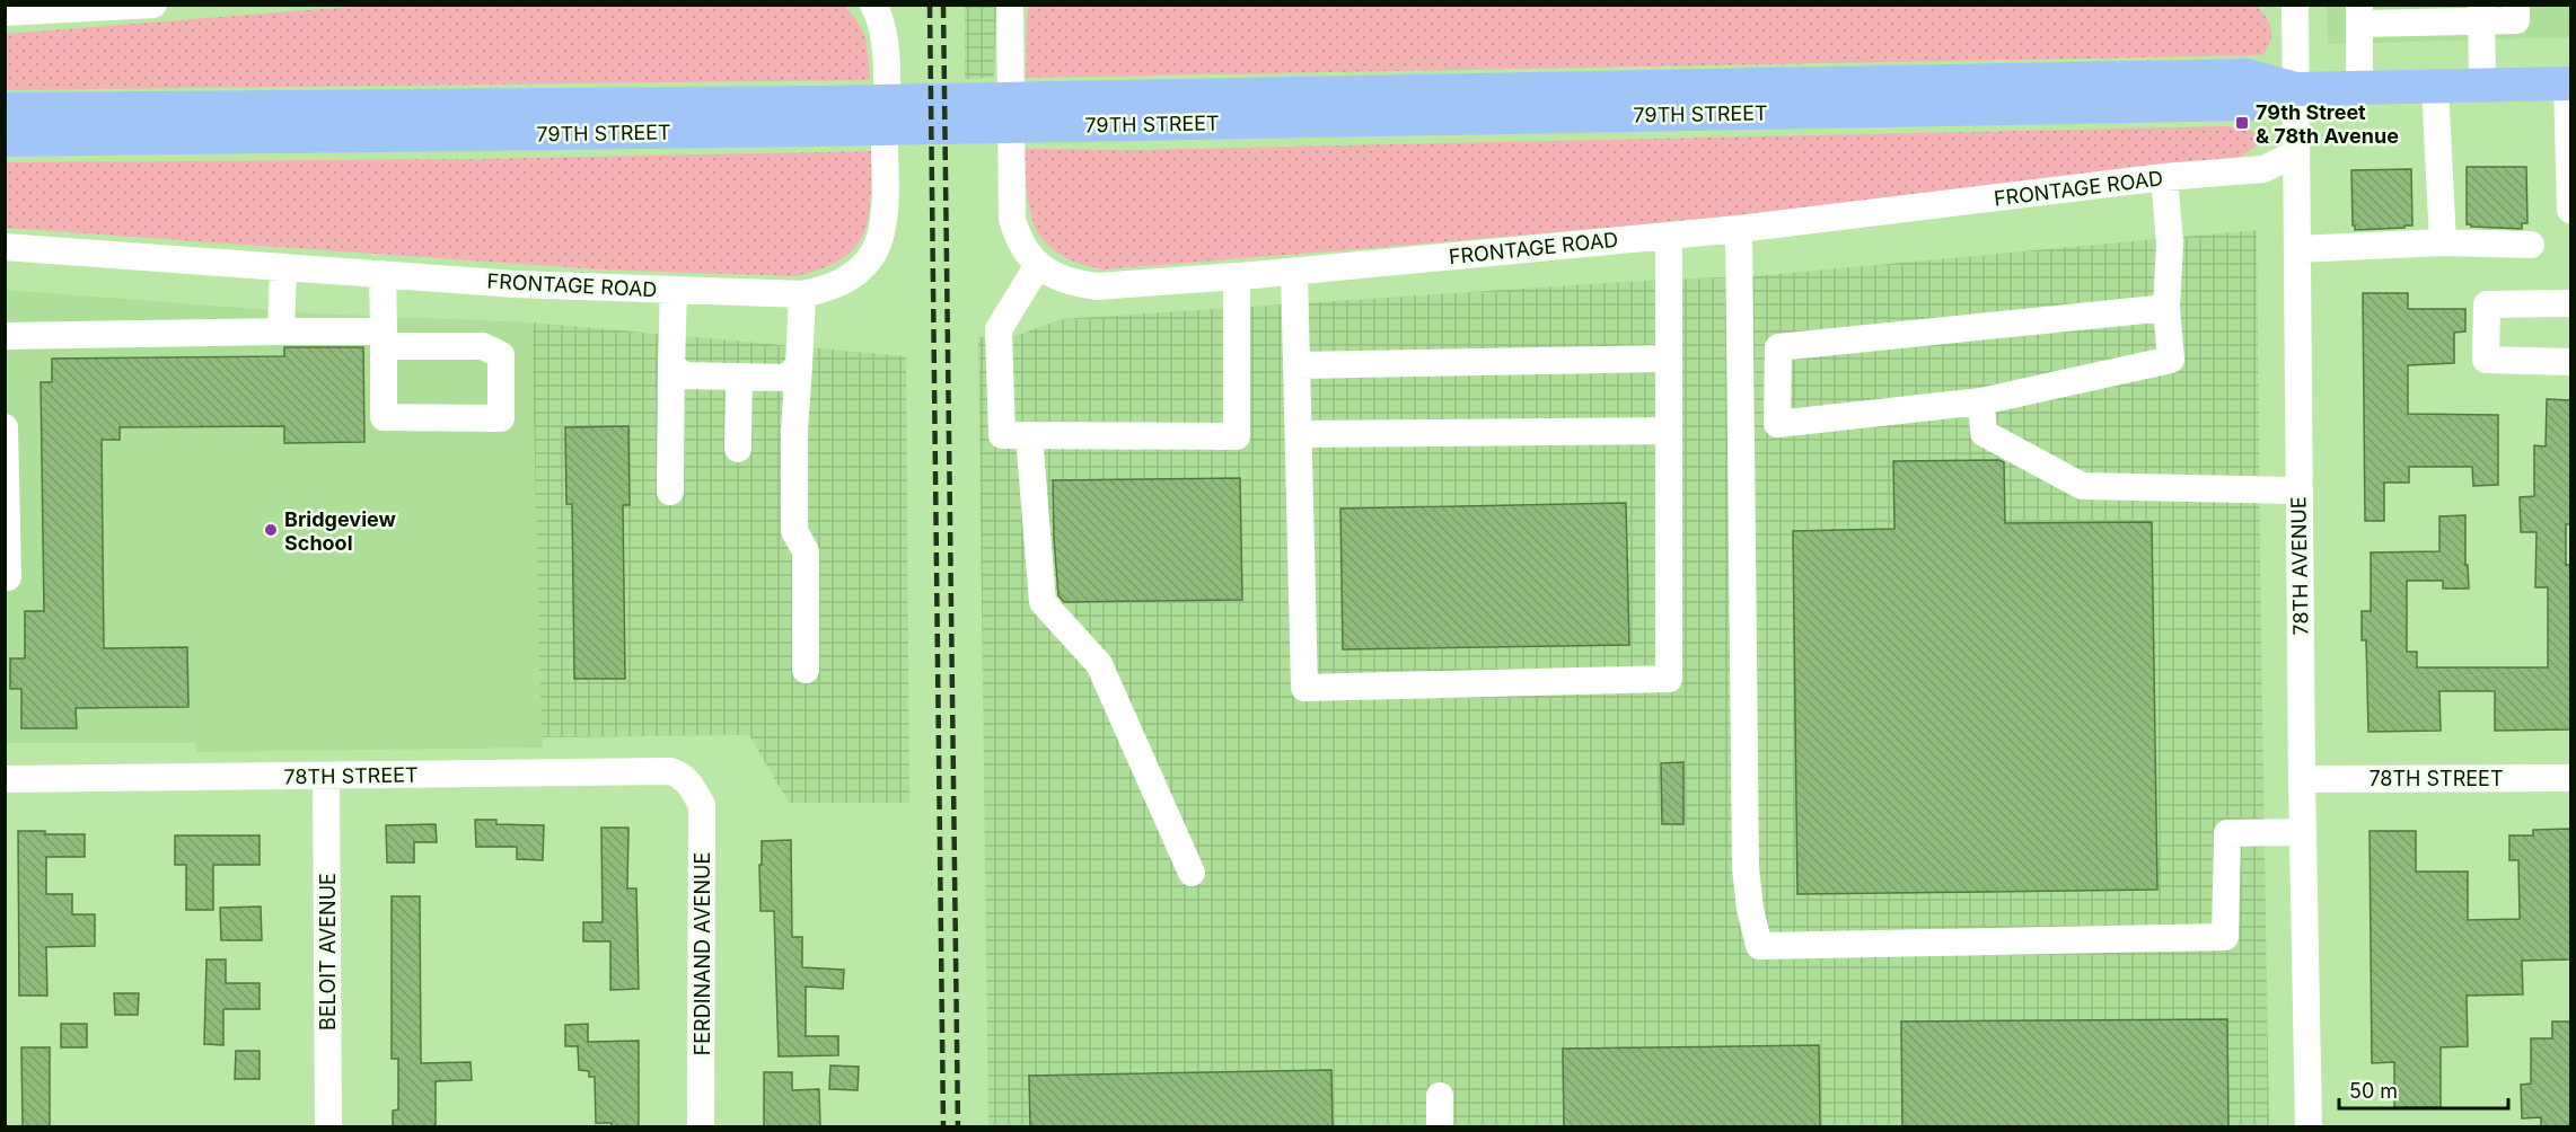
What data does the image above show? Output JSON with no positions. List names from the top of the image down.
{
  "streets": {
    "main road": ["79TH STREET"],
    "street": [
      "FRONTAGE ROAD",
      "78TH AVENUE",
      "78TH STREET",
      "BELOIT AVENUE",
      "FERDINAND AVENUE"
    ]
  },
  "crossings": [
    ["79TH STREET", "78TH AVENUE"],
    ["FRONTAGE ROAD", "78TH AVENUE"],
    ["78TH AVENUE", "78TH STREET"],
    ["78TH STREET", "BELOIT AVENUE"],
    ["78TH STREET", "FERDINAND AVENUE"]
  ],
  "places": {
    "transit": ["79th Street & 78th Avenue"],
    "other": ["Bridgeview School"]
  },
  "scale_bar": "50 m"
}
